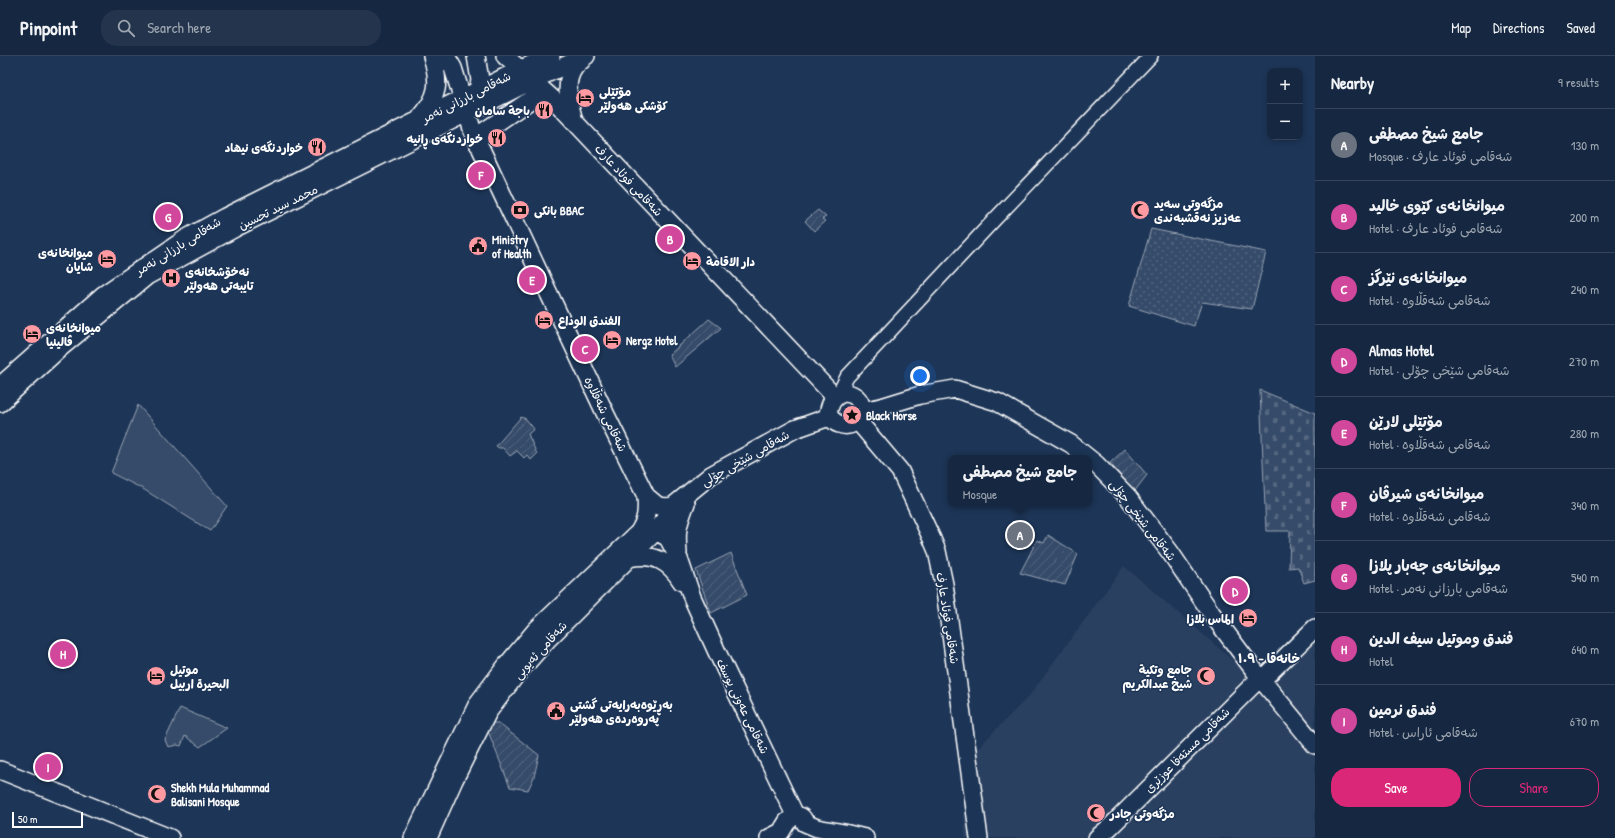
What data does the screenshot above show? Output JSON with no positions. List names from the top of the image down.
{
  "streets": {
    "main road": [
      "شەقامی بارزانی نەمر",
      "شەقامی فوئاد عارف",
      "محمد سید تحسین",
      "شەقامی شەقڵاوە",
      "شەقامی شێخی چۆلی",
      "شەقامی ئەیوبی",
      "شەقامی عەونی یوسف",
      "شەقامی مستەفا عوزێری"
    ]
  },
  "crossings": [
    ["شەقامی بارزانی نەمر", "شەقامی فوئاد عارف"],
    ["شەقامی بارزانی نەمر", "محمد سید تحسین"],
    ["شەقامی بارزانی نەمر", "شەقامی شەقڵاوە"],
    ["شەقامی فوئاد عارف", "محمد سید تحسین"],
    ["شەقامی فوئاد عارف", "شەقامی شێخی چۆلی"],
    ["محمد سید تحسین", "شەقامی شەقڵاوە"],
    ["شەقامی شەقڵاوە", "شەقامی شێخی چۆلی"],
    ["شەقامی شەقڵاوە", "شەقامی ئەیوبی"],
    ["شەقامی شێخی چۆلی", "شەقامی ئەیوبی"],
    ["شەقامی شێخی چۆلی", "شەقامی عەونی یوسف"],
    ["شەقامی شێخی چۆلی", "شەقامی مستەفا عوزێری"],
    ["شەقامی ئەیوبی", "شەقامی عەونی یوسف"]
  ],
  "districts": ["خانەقا - ١٠٩"],
  "places": {
    "hotel": [
      "مۆتێلی کۆشکی ھەولێر",
      "میوانخانەی شایان",
      "دار الاقامة",
      "الفندق الوداع",
      "میوانخانەی ڤالینیا",
      "Nergz Hotel",
      "الماس بلازا",
      "موتيل البحيرة اربيل"
    ],
    "restaurant": ["باجة سامان", "خواردنگەی ڕانیە", "خواردنگەی نیھاد"],
    "bank": ["بانکی BBAC"],
    "mosque": [
      "مزگەوتی سەید عەزیز نەقشبەندی",
      "جامع وتكية شيخ عبدالكريم",
      "Shekh Mula Muhammad Balisani Mosque",
      "مزگەوتی جادر"
    ],
    "public building": ["Ministry of Health", "بەڕێوەبەرایەتی گشتی پەروەردەی هەولێر"],
    "hospital": ["نەخۆشخانەی تایبەتی هەولێر"],
    "place": ["Black Horse"]
  },
  "scale_bar": "50 m",
  "page": {
    "header": "Pinpoint",
    "search": "Search here",
    "nav": ["Map", "Directions", "Saved"],
    "heading": ["Nearby", "9 results"],
    "map_buttons": ["+", "−"],
    "list": [
      {
        "mark": "A",
        "name": "جامع شيخ مصطفى",
        "note": "Mosque · شەقامی فوئاد عارف",
        "value": "130 m"
      },
      {
        "mark": "B",
        "name": "میوانخانەی کێوی خالید",
        "note": "Hotel · شەقامی فوئاد عارف",
        "value": "200 m"
      },
      {
        "mark": "C",
        "name": "میوانخانەی نێرگز",
        "note": "Hotel · شەقامی شەقڵاوە",
        "value": "240 m"
      },
      {
        "mark": "D",
        "name": "Almas Hotel",
        "note": "Hotel · شەقامی شێخی چۆلی",
        "value": "270 m"
      },
      {
        "mark": "E",
        "name": "مۆتێلی لارێن",
        "note": "Hotel · شەقامی شەقڵاوە",
        "value": "280 m"
      },
      {
        "mark": "F",
        "name": "میوانخانەی شیرڤان",
        "note": "Hotel · شەقامی شەقڵاوە",
        "value": "340 m"
      },
      {
        "mark": "G",
        "name": "میوانخانەی جەبار پلازا",
        "note": "Hotel · شەقامی بارزانی نەمر",
        "value": "540 m"
      },
      {
        "mark": "H",
        "name": "فندق وموتيل سيف الدين",
        "note": "Hotel",
        "value": "640 m"
      },
      {
        "mark": "I",
        "name": "فندق نرمين",
        "note": "Hotel · شەقامی ئاراس",
        "value": "670 m"
      }
    ],
    "pins": [
      "F",
      "G",
      "B",
      "E",
      "C",
      "A",
      "D",
      "H",
      "I"
    ],
    "popup": ["جامع شيخ مصطفى", "Mosque"],
    "buttons": ["Save", "Share"],
    "scale": "50 m"
  }
}
